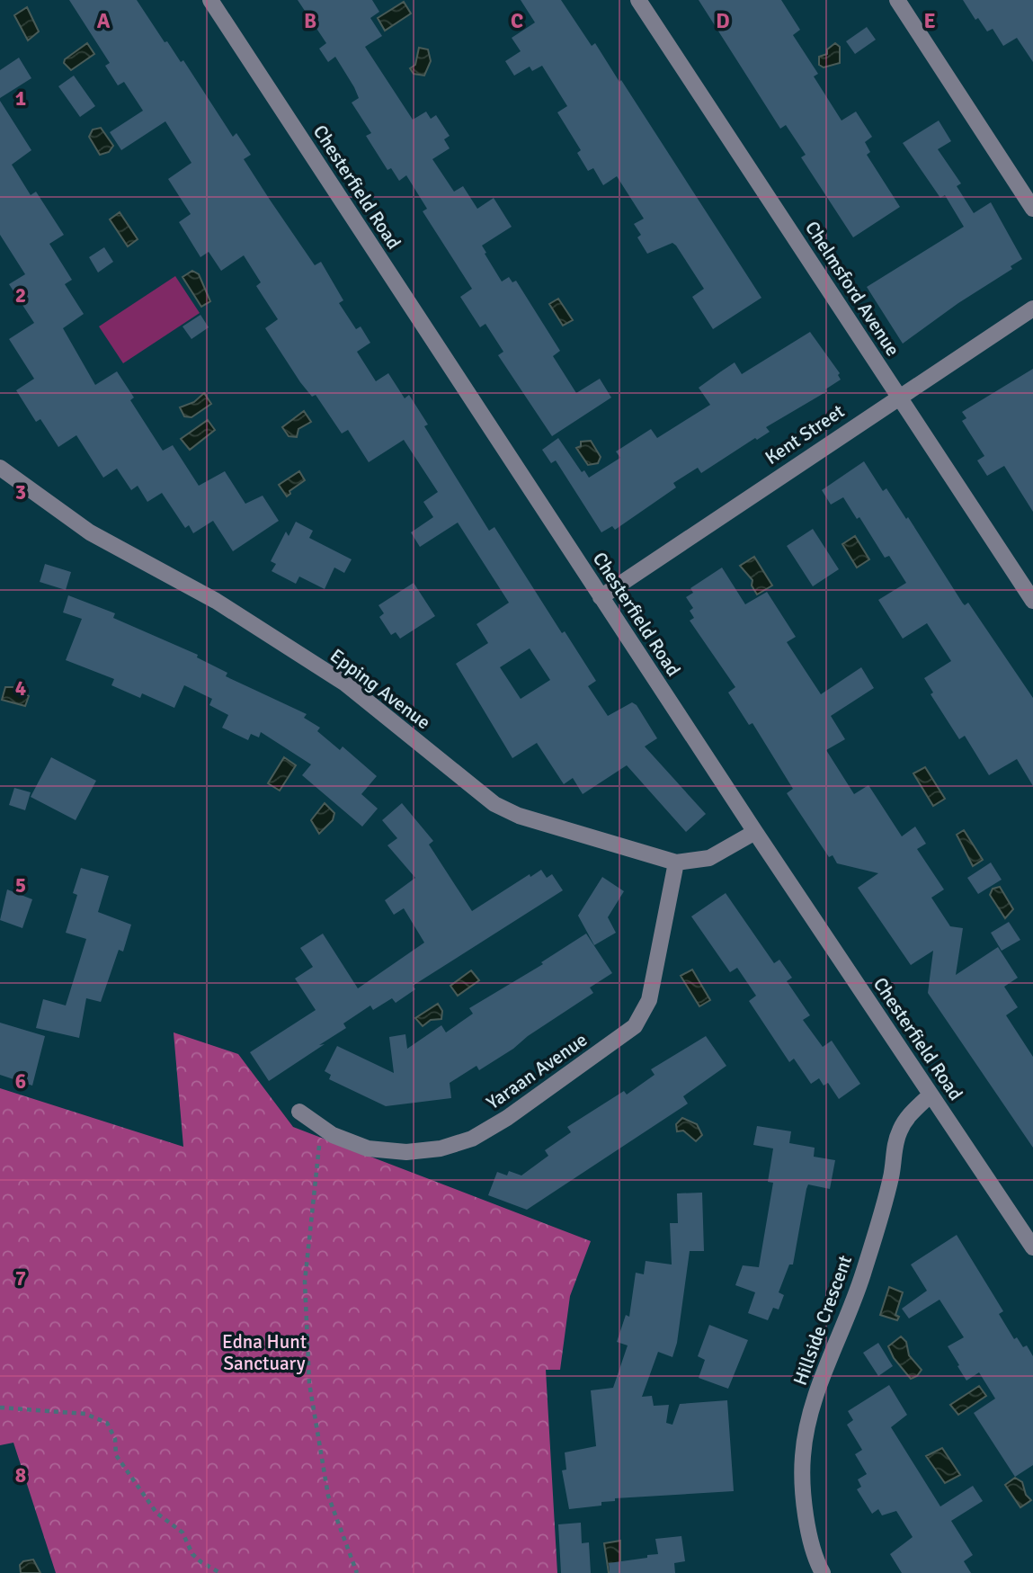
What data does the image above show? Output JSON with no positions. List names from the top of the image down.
{
  "streets": {
    "street": [
      "Chesterfield Road",
      "Chelmsford Avenue",
      "Kent Street",
      "Epping Avenue",
      "Yaraan Avenue",
      "Hillside Crescent"
    ]
  },
  "crossings": [
    ["Chesterfield Road", "Kent Street"],
    ["Chesterfield Road", "Epping Avenue"],
    ["Chesterfield Road", "Hillside Crescent"],
    ["Chelmsford Avenue", "Kent Street"],
    ["Epping Avenue", "Yaraan Avenue"]
  ],
  "parks": ["Edna Hunt Sanctuary"],
  "grid": {
    "columns": [
      "A",
      "B",
      "C",
      "D",
      "E"
    ],
    "rows": [
      "1",
      "2",
      "3",
      "4",
      "5",
      "6",
      "7",
      "8"
    ]
  }
}
